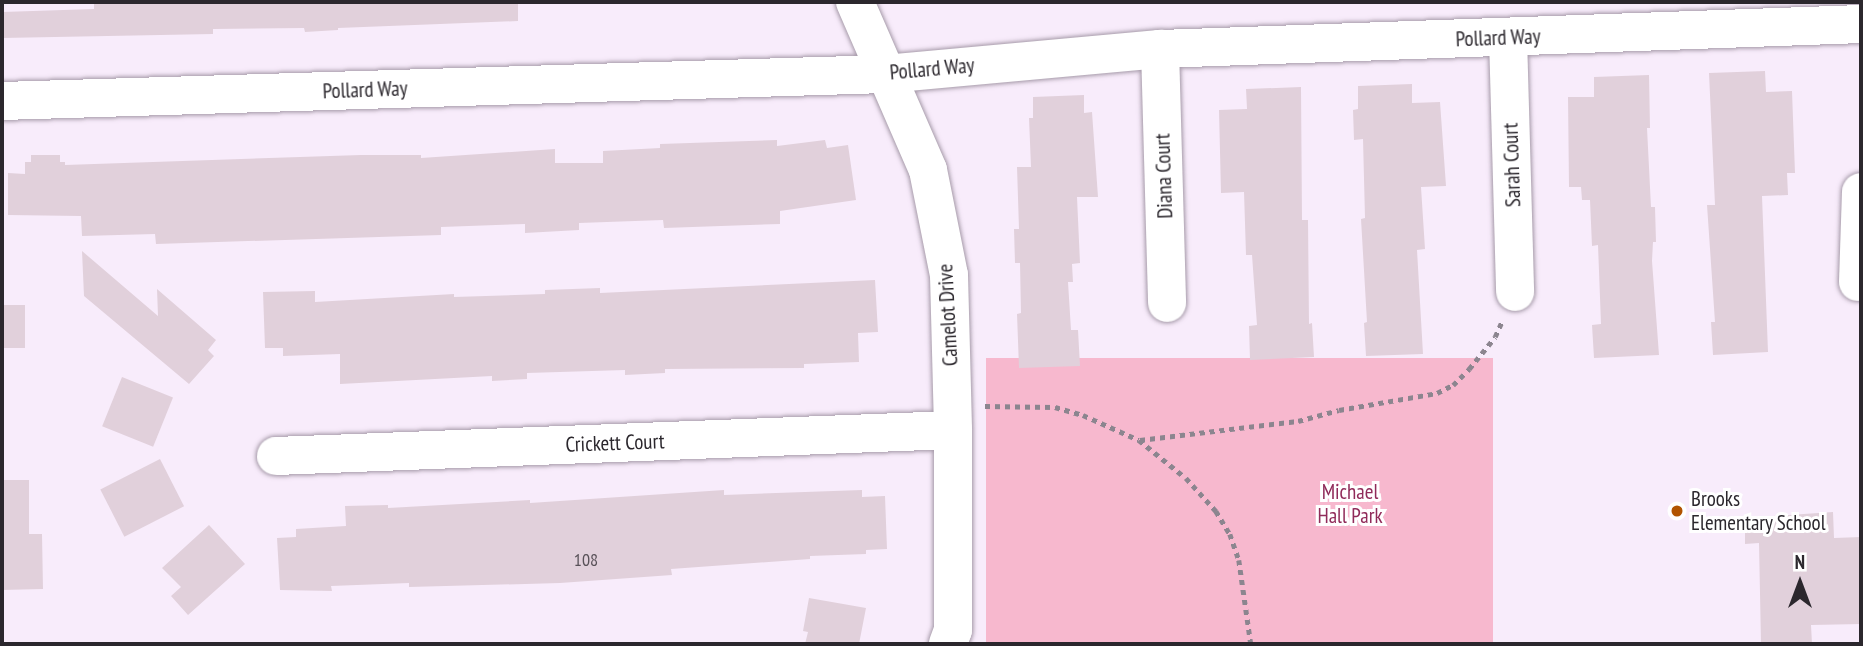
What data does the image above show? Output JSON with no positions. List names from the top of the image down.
{
  "streets": {
    "street": [
      "Pollard Way",
      "Sarah Court",
      "Diana Court",
      "Camelot Drive",
      "Crickett Court"
    ]
  },
  "crossings": [
    ["Pollard Way", "Sarah Court"],
    ["Pollard Way", "Diana Court"],
    ["Pollard Way", "Camelot Drive"],
    ["Camelot Drive", "Crickett Court"]
  ],
  "parks": ["Michael Hall Park"],
  "places": ["Brooks Elementary School"],
  "house_numbers": ["108"],
  "north": "top"
}
